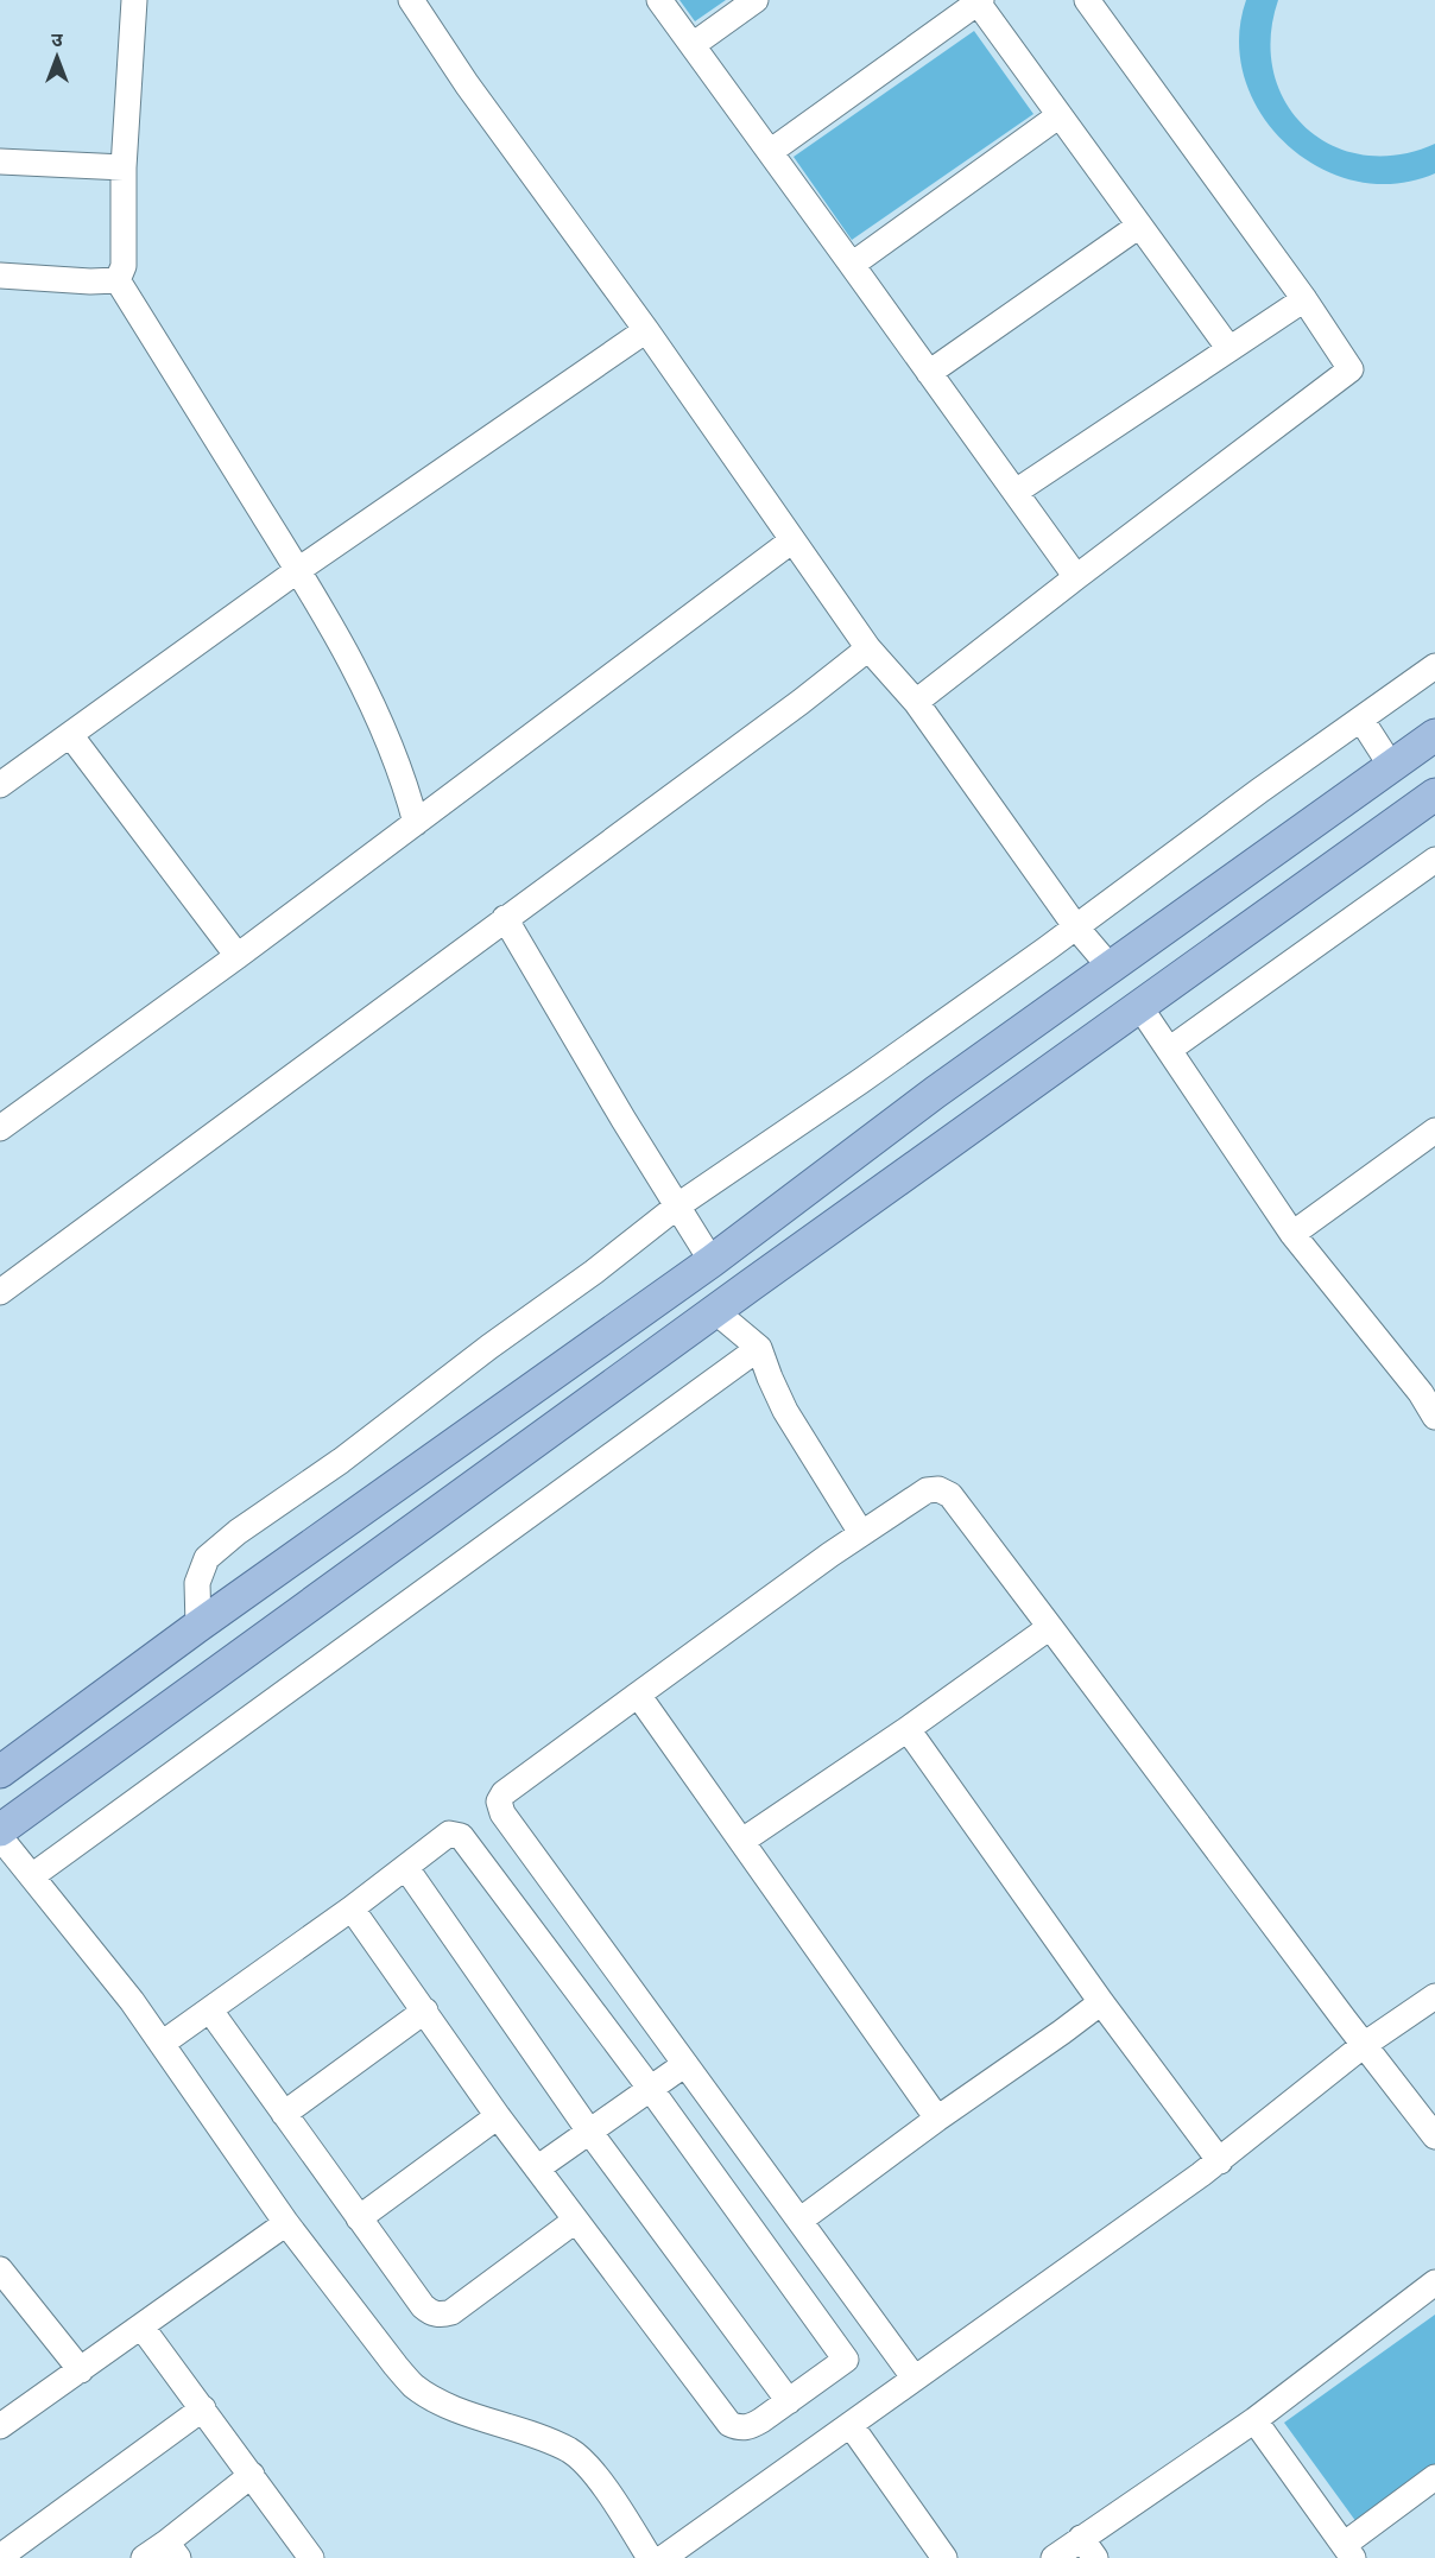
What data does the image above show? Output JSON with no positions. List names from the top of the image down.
{
  "north": "top"
}
